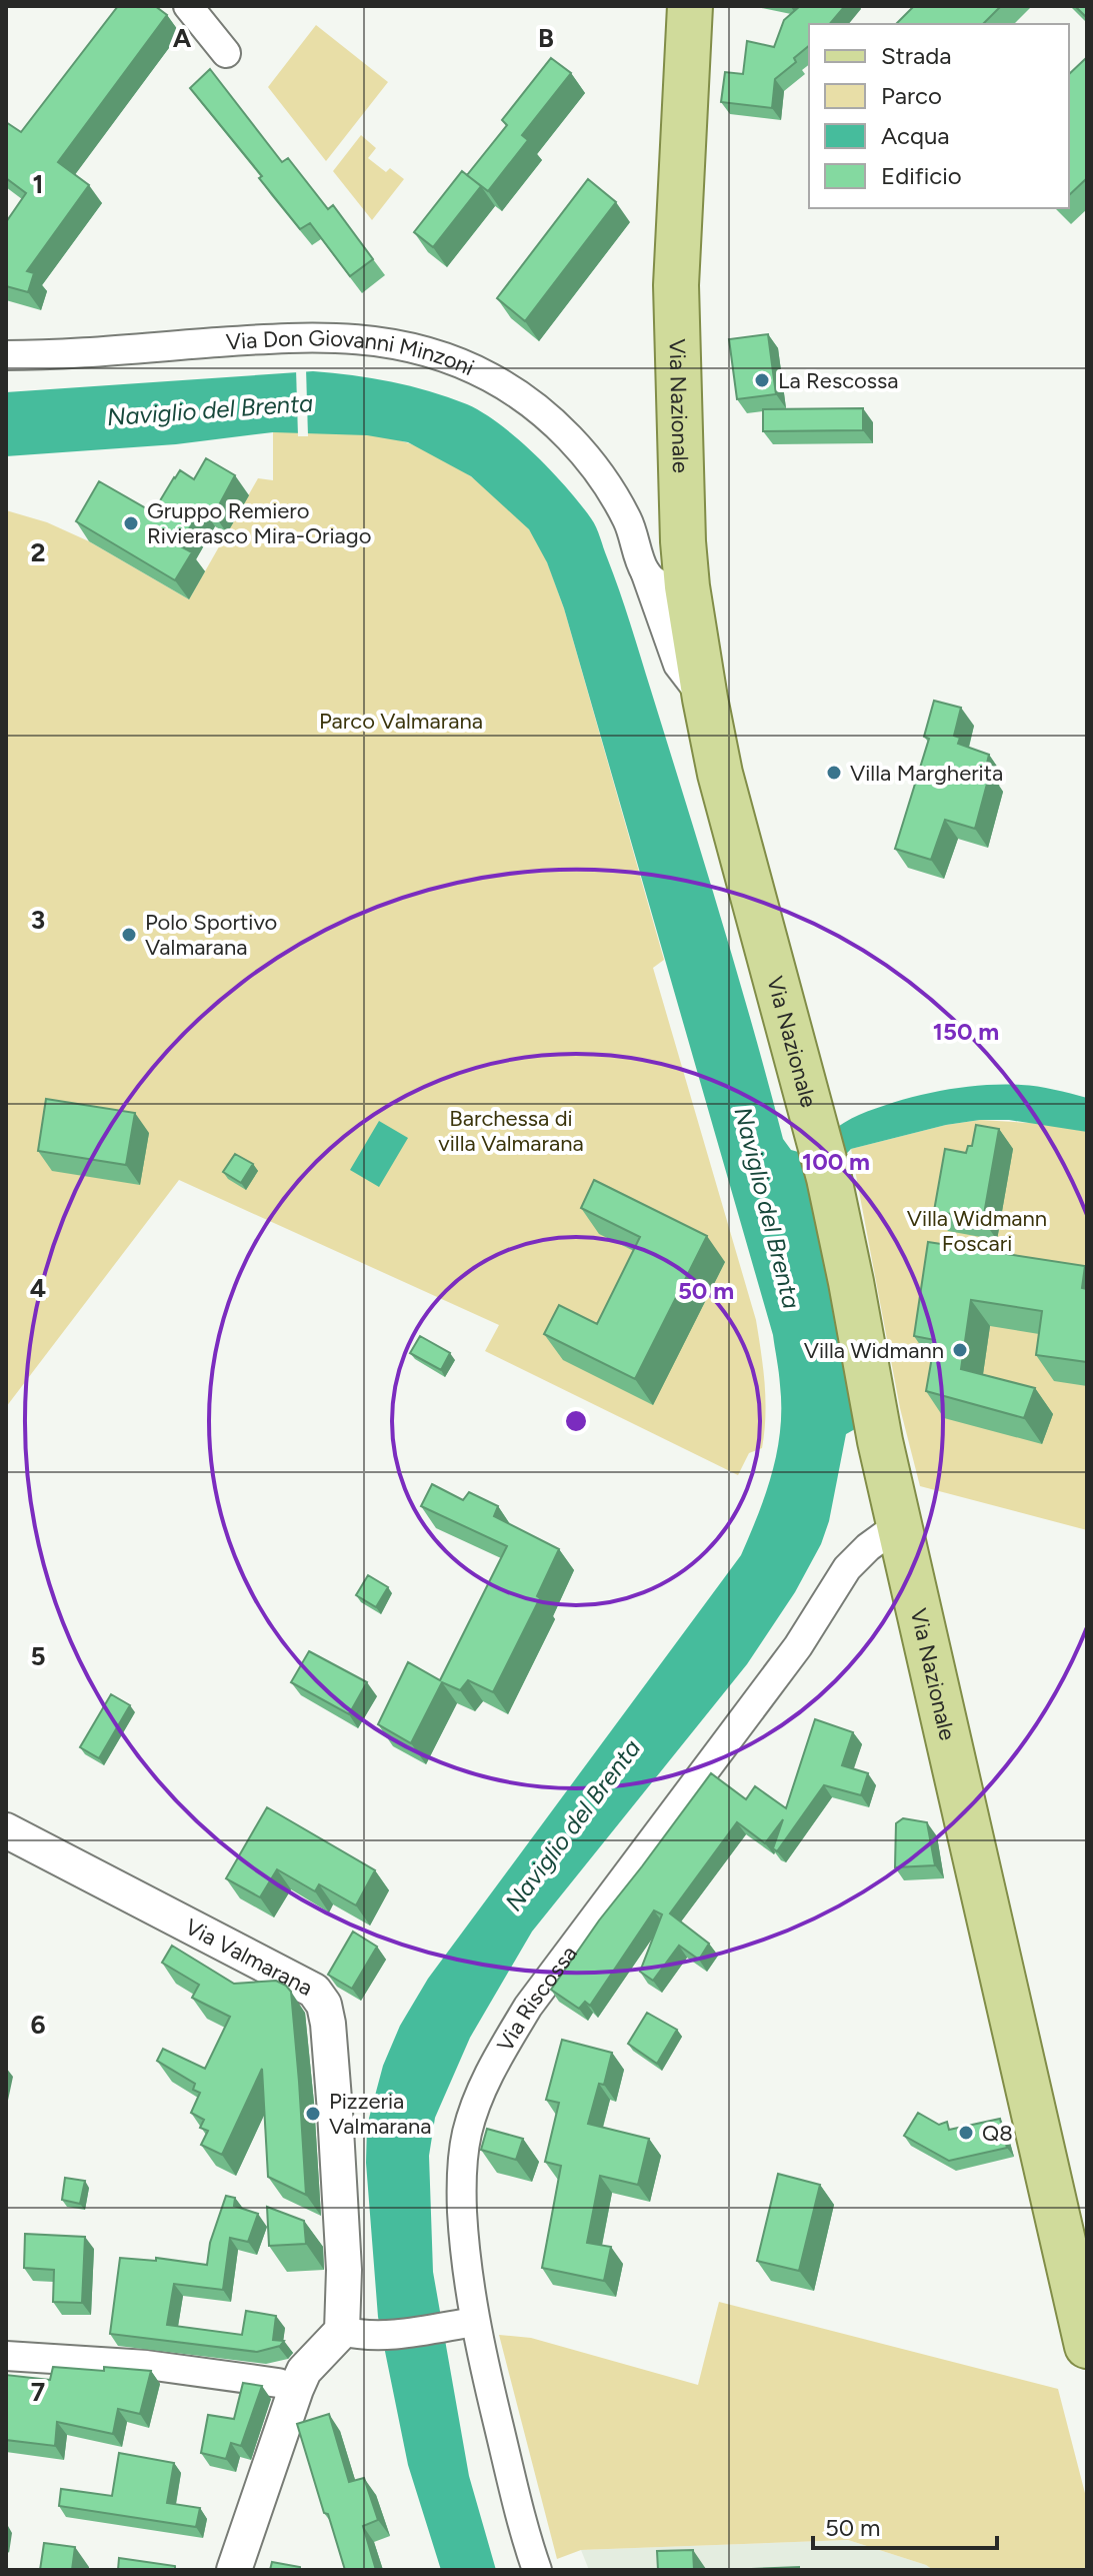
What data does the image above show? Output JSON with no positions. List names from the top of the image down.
{
  "streets": {
    "main road": ["Via Nazionale"],
    "street": ["Via Don Giovanni Minzoni", "Via Valmarana", "Via Riscossa"]
  },
  "crossings": [
    ["Via Don Giovanni Minzoni", "Via Nazionale"],
    ["Via Nazionale", "Via Riscossa"]
  ],
  "water": ["Naviglio del Brenta"],
  "parks": ["Parco Valmarana", "Barchessa di villa Valmarana", "Villa Widmann Foscari"],
  "places": [
    "La Rescossa",
    "Gruppo Remiero Rivierasco Mira-Oriago",
    "Villa Margherita",
    "Polo Sportivo Valmarana",
    "Villa Widmann",
    "Pizzeria Valmarana",
    "Q8"
  ],
  "legend": [
    "Strada",
    "Parco",
    "Acqua",
    "Edificio"
  ],
  "scale_bar": "50 m",
  "grid": {
    "columns": ["A", "B"],
    "rows": [
      "1",
      "2",
      "3",
      "4",
      "5",
      "6",
      "7"
    ]
  },
  "rings": ["150 m", "100 m", "50 m"]
}
